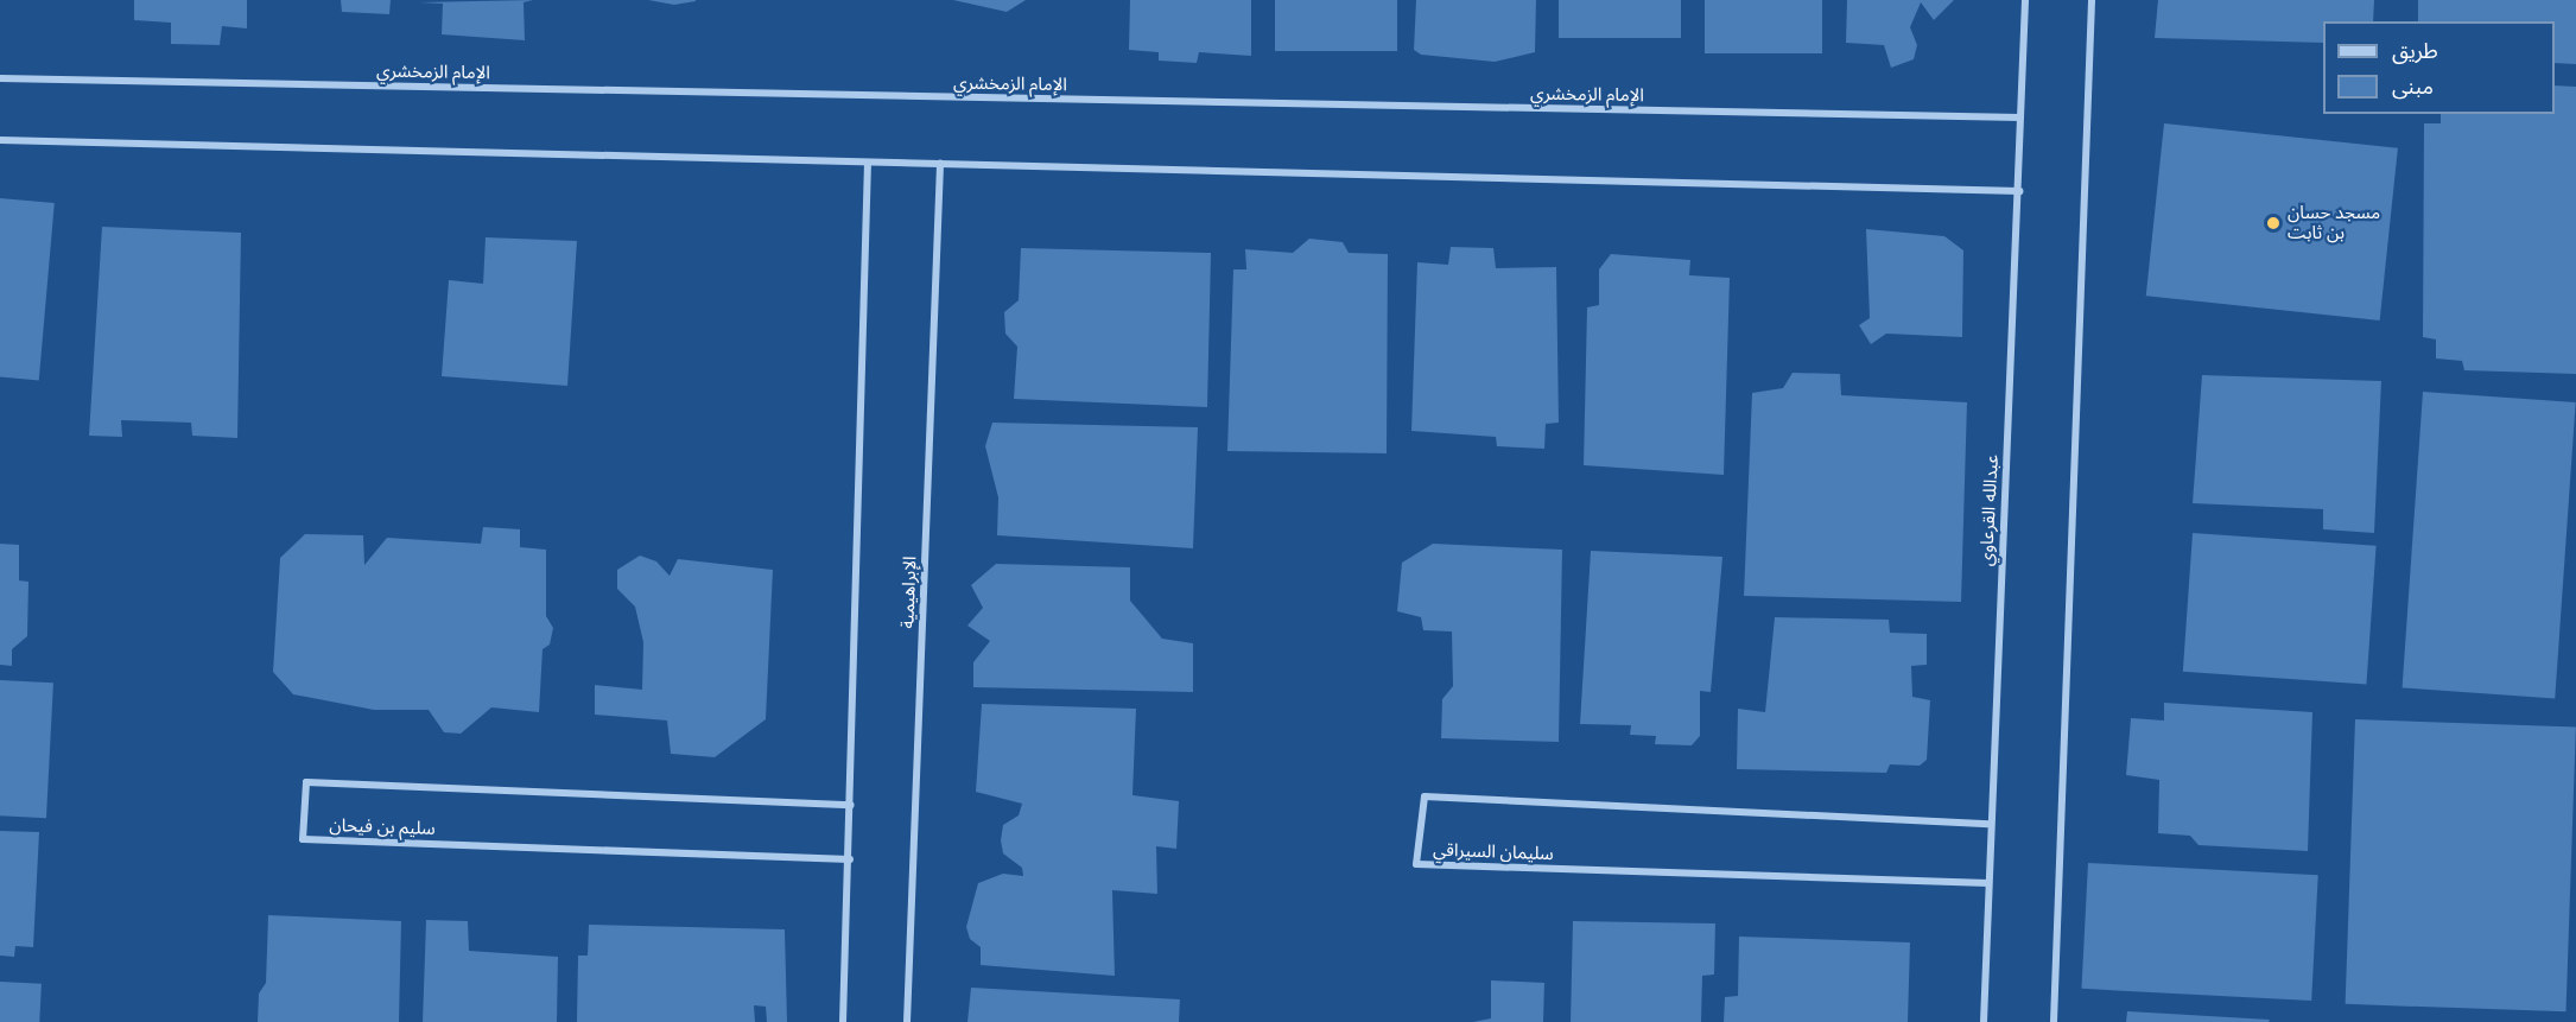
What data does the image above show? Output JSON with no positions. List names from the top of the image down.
{
  "streets": {
    "street": [
      "الإمام الزمخشري",
      "عبدالله القرعاوي",
      "الإبراهيمية",
      "سليم بن فيحان",
      "سليمان السيراقي"
    ]
  },
  "crossings": [
    ["الإمام الزمخشري", "عبدالله القرعاوي"],
    ["عبدالله القرعاوي", "سليمان السيراقي"]
  ],
  "places": ["مسجد حسان بن ثابت"],
  "legend": ["طريق", "مبنى"]
}
